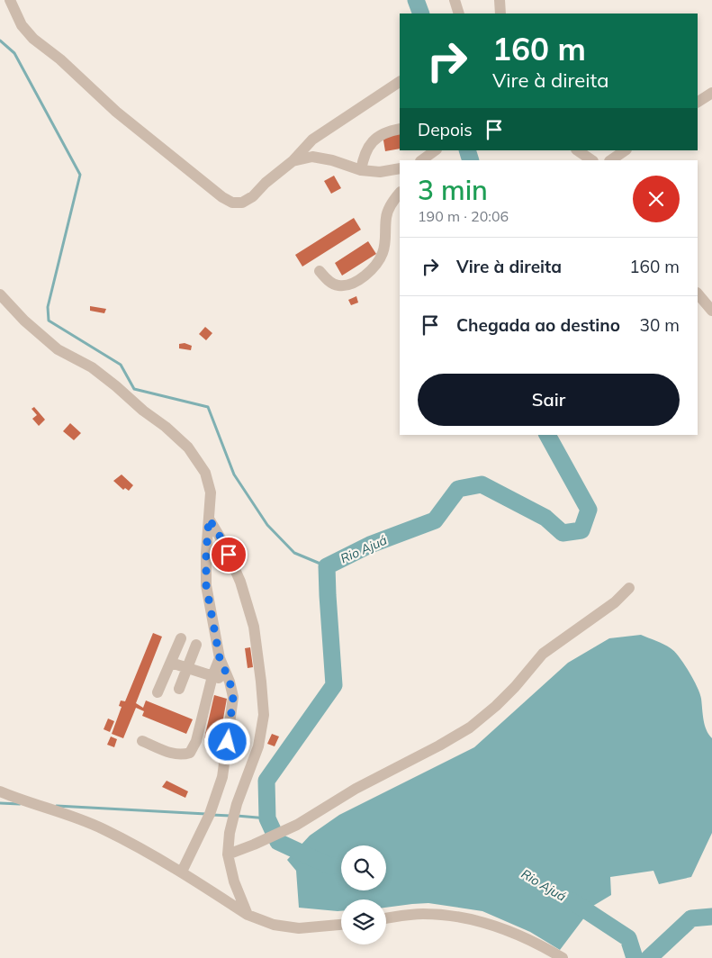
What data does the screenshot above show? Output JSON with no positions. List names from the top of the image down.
{
  "water": ["Rio Ajuá"],
  "page": {
    "turn": ["160 m", "Vire à direita"],
    "then": "Depois",
    "heading": ["3 min", "190 m · 20:06"],
    "list": [
      {
        "name": "Vire à direita",
        "value": "160 m"
      },
      {
        "name": "Chegada ao destino",
        "value": "30 m"
      }
    ],
    "buttons": "Sair"
  }
}
